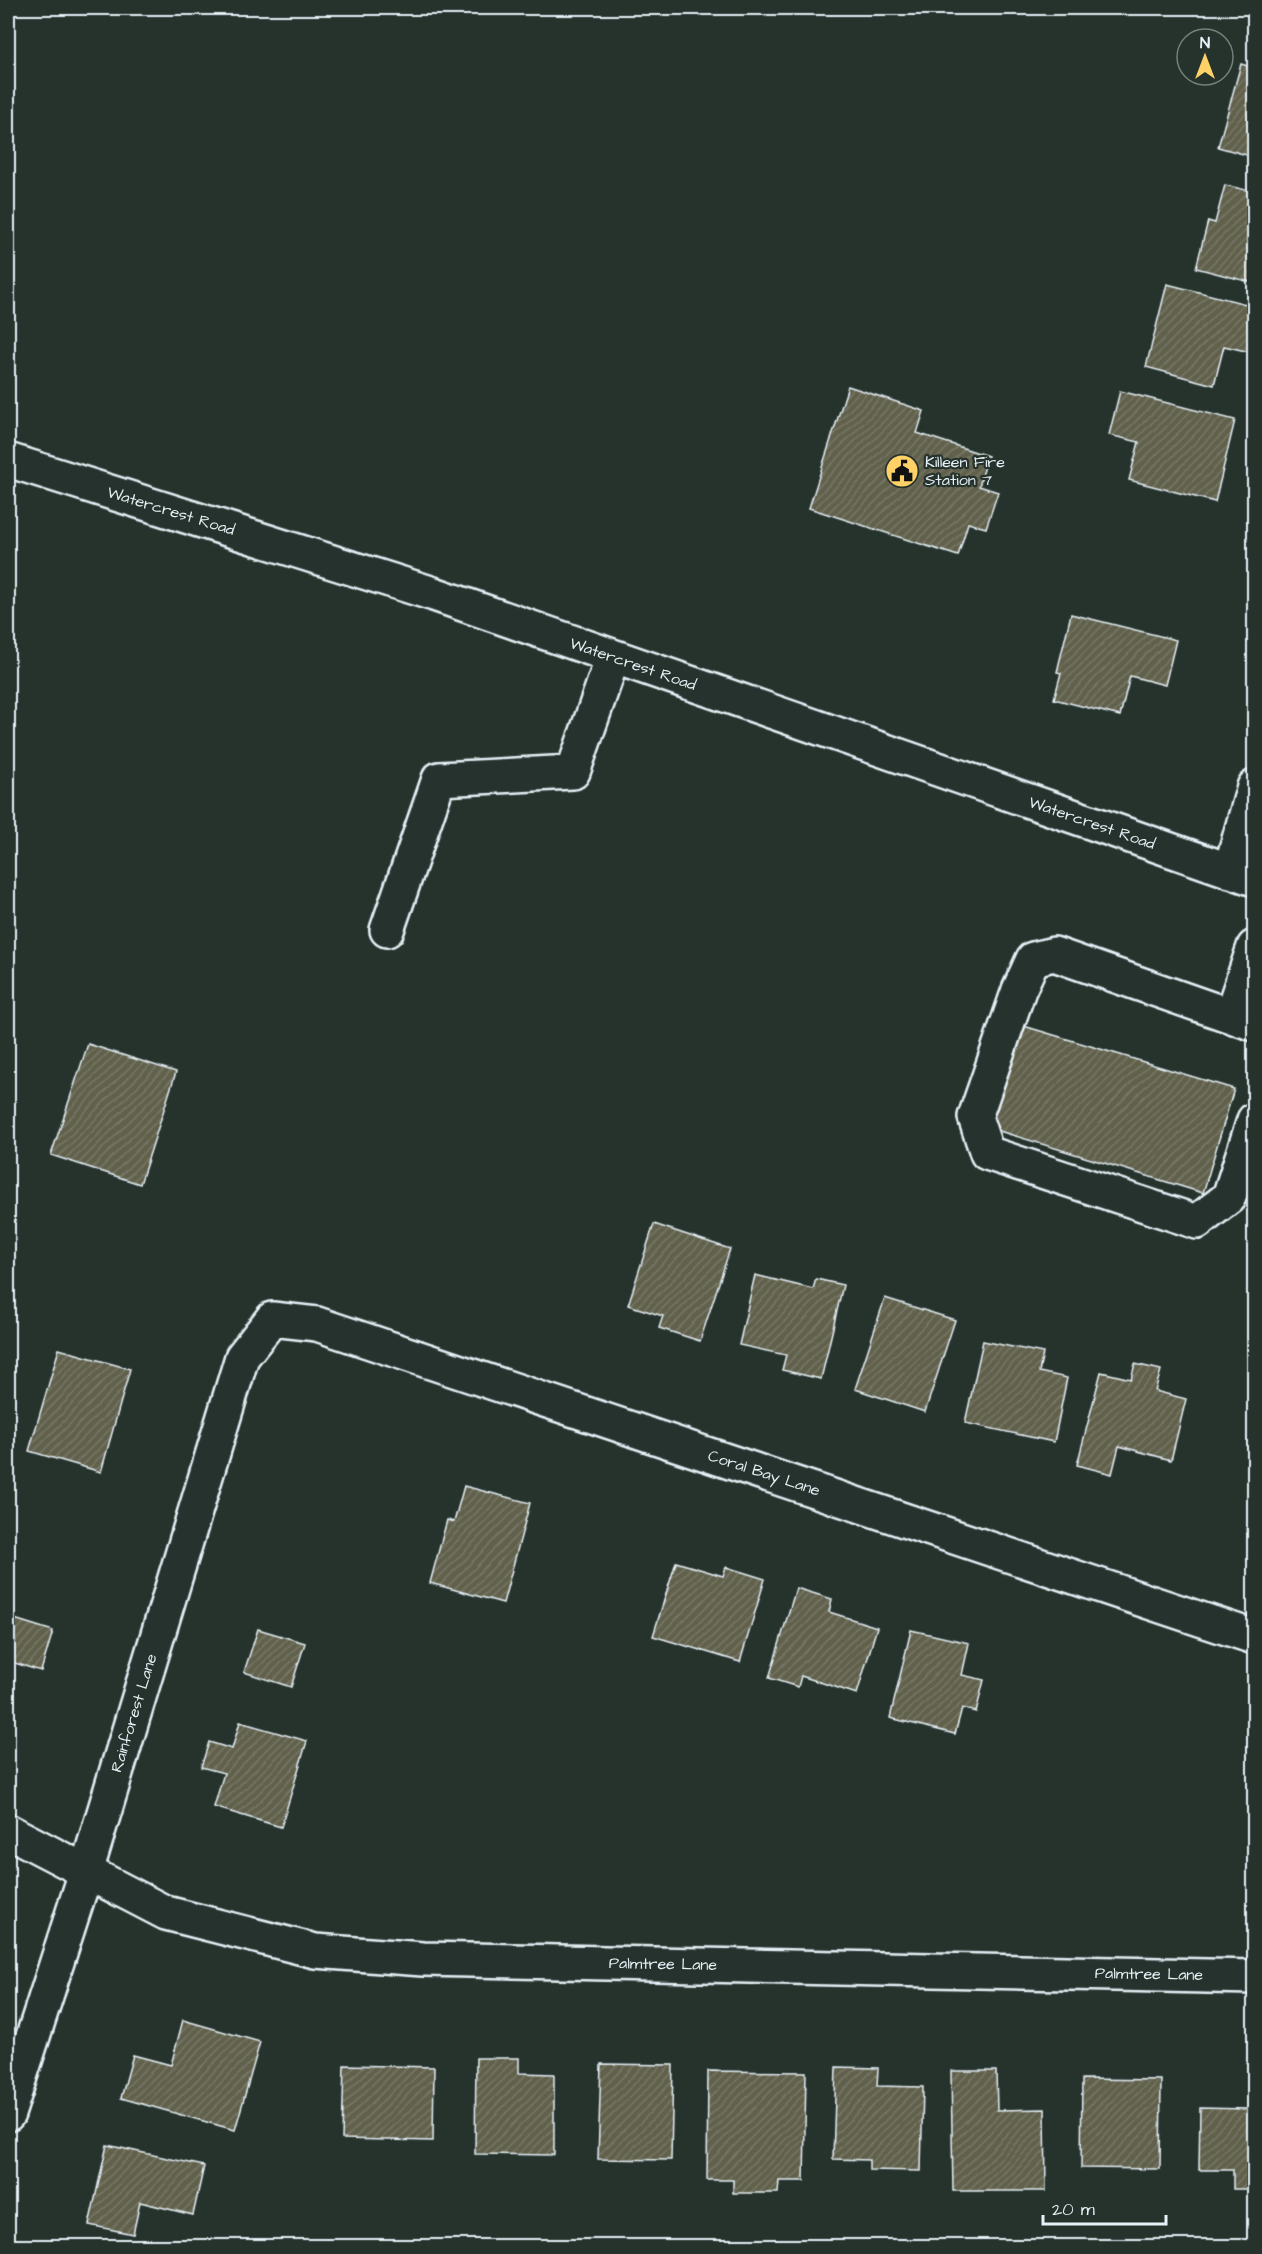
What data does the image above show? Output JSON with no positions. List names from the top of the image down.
{
  "streets": {
    "street": [
      "Watercrest Road",
      "Coral Bay Lane",
      "Rainforest Lane",
      "Palmtree Lane"
    ]
  },
  "crossings": [
    ["Coral Bay Lane", "Rainforest Lane"],
    ["Rainforest Lane", "Palmtree Lane"]
  ],
  "places": {
    "public building": ["Killeen Fire Station 7"]
  },
  "scale_bar": "20 m",
  "north": "top"
}
